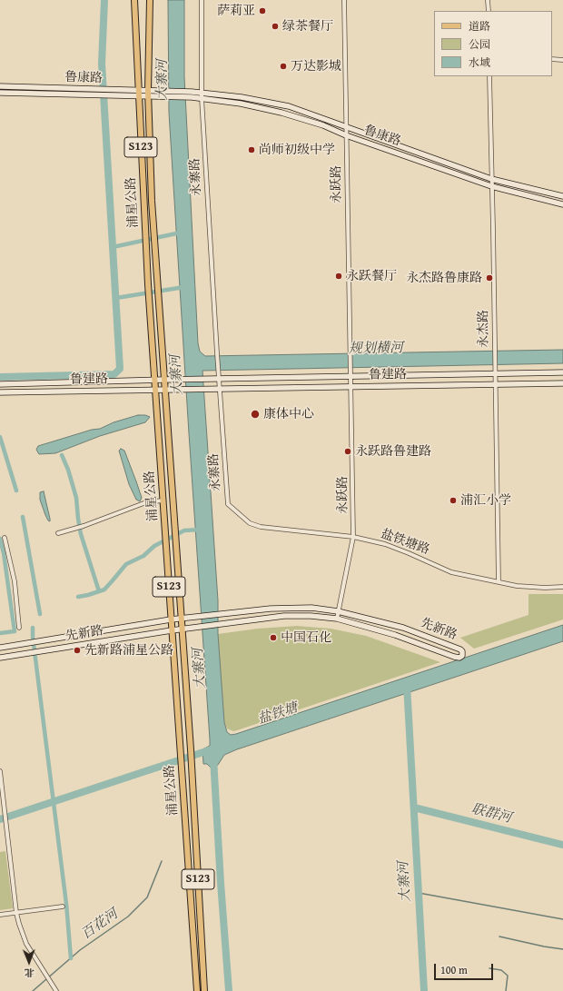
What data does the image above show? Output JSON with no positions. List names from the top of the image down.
{
  "streets": {
    "main road": ["S123", "浦星公路"],
    "street": [
      "鲁康路",
      "永寨路",
      "永跃路",
      "永杰路",
      "鲁建路",
      "盐铁塘路",
      "先新路"
    ]
  },
  "crossings": [
    ["鲁康路", "永寨路"],
    ["鲁康路", "永跃路"],
    ["鲁康路", "浦星公路"],
    ["鲁康路", "永杰路"],
    ["永寨路", "鲁建路"],
    ["永寨路", "盐铁塘路"],
    ["永跃路", "鲁建路"],
    ["永跃路", "盐铁塘路"],
    ["永跃路", "先新路"],
    ["浦星公路", "鲁建路"],
    ["浦星公路", "先新路"],
    ["永杰路", "鲁建路"],
    ["永杰路", "盐铁塘路"]
  ],
  "water": [
    "大寨河",
    "规划横河",
    "盐铁塘",
    "联群河",
    "百花河"
  ],
  "places": [
    "萨莉亚",
    "绿茶餐厅",
    "万达影城",
    "尚师初级中学",
    "永跃餐厅",
    "永杰路鲁康路",
    "康体中心",
    "永跃路鲁建路",
    "浦汇小学",
    "中国石化",
    "先新路浦星公路"
  ],
  "legend": ["道路", "公园", "水域"],
  "scale_bar": "100 m",
  "north": "bottom"
}
